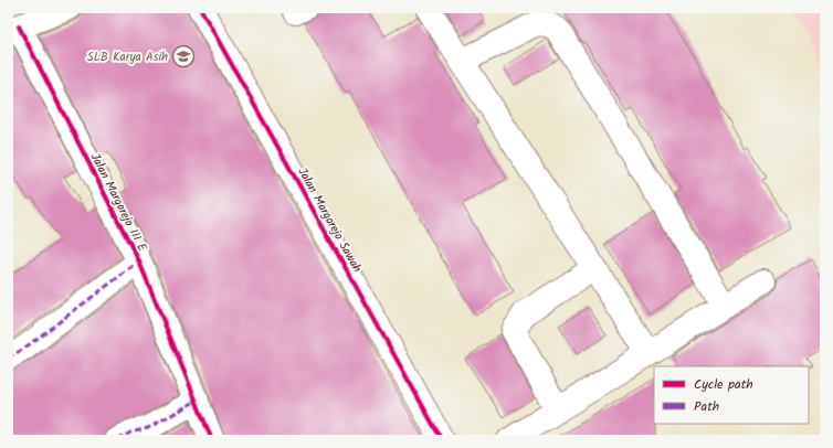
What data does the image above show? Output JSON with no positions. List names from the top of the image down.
{
  "streets": {
    "street": ["Jalan Margorejo III E", "Jalan Margorejo Sawah"]
  },
  "places": {
    "school or university": ["SLB Karya Asih"]
  },
  "legend": ["Cycle path", "Path"]
}
